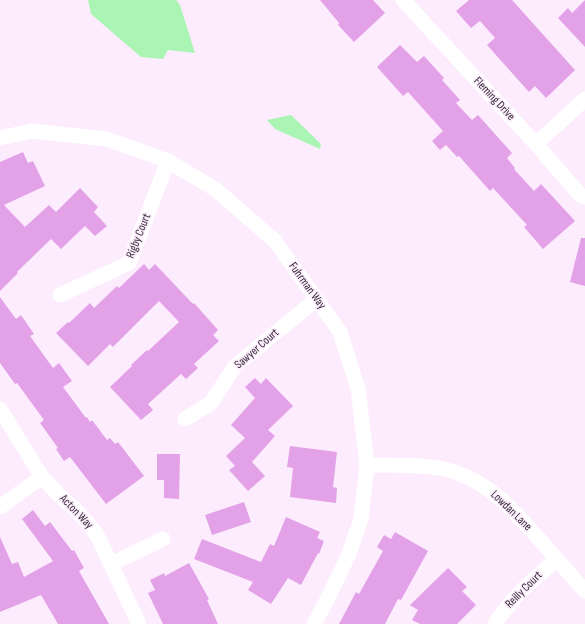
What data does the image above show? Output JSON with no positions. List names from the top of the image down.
{
  "streets": {
    "street": [
      "Fleming Drive",
      "Rigby Court",
      "Fuhrman Way",
      "Sawyer Court",
      "Lowdan Lane",
      "Acton Way",
      "Reilly Court"
    ]
  },
  "crossings": [
    ["Rigby Court", "Fuhrman Way"],
    ["Fuhrman Way", "Sawyer Court"],
    ["Fuhrman Way", "Lowdan Lane"],
    ["Lowdan Lane", "Reilly Court"]
  ]
}
